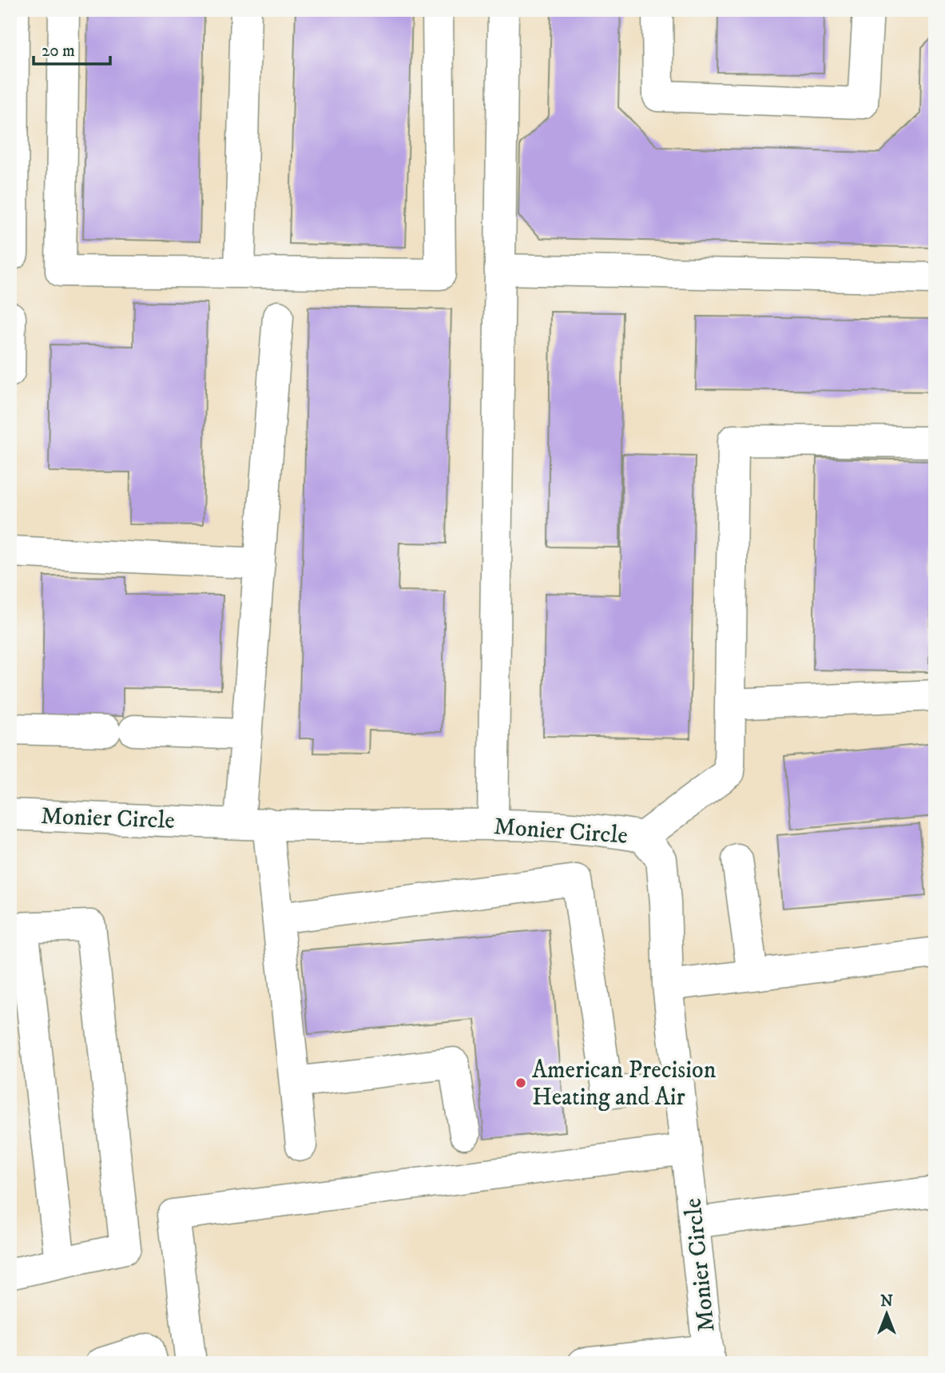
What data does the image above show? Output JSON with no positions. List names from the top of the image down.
{
  "streets": {
    "street": ["Monier Circle"]
  },
  "places": ["American Precision Heating and Air"],
  "scale_bar": "20 m",
  "north": "top"
}
